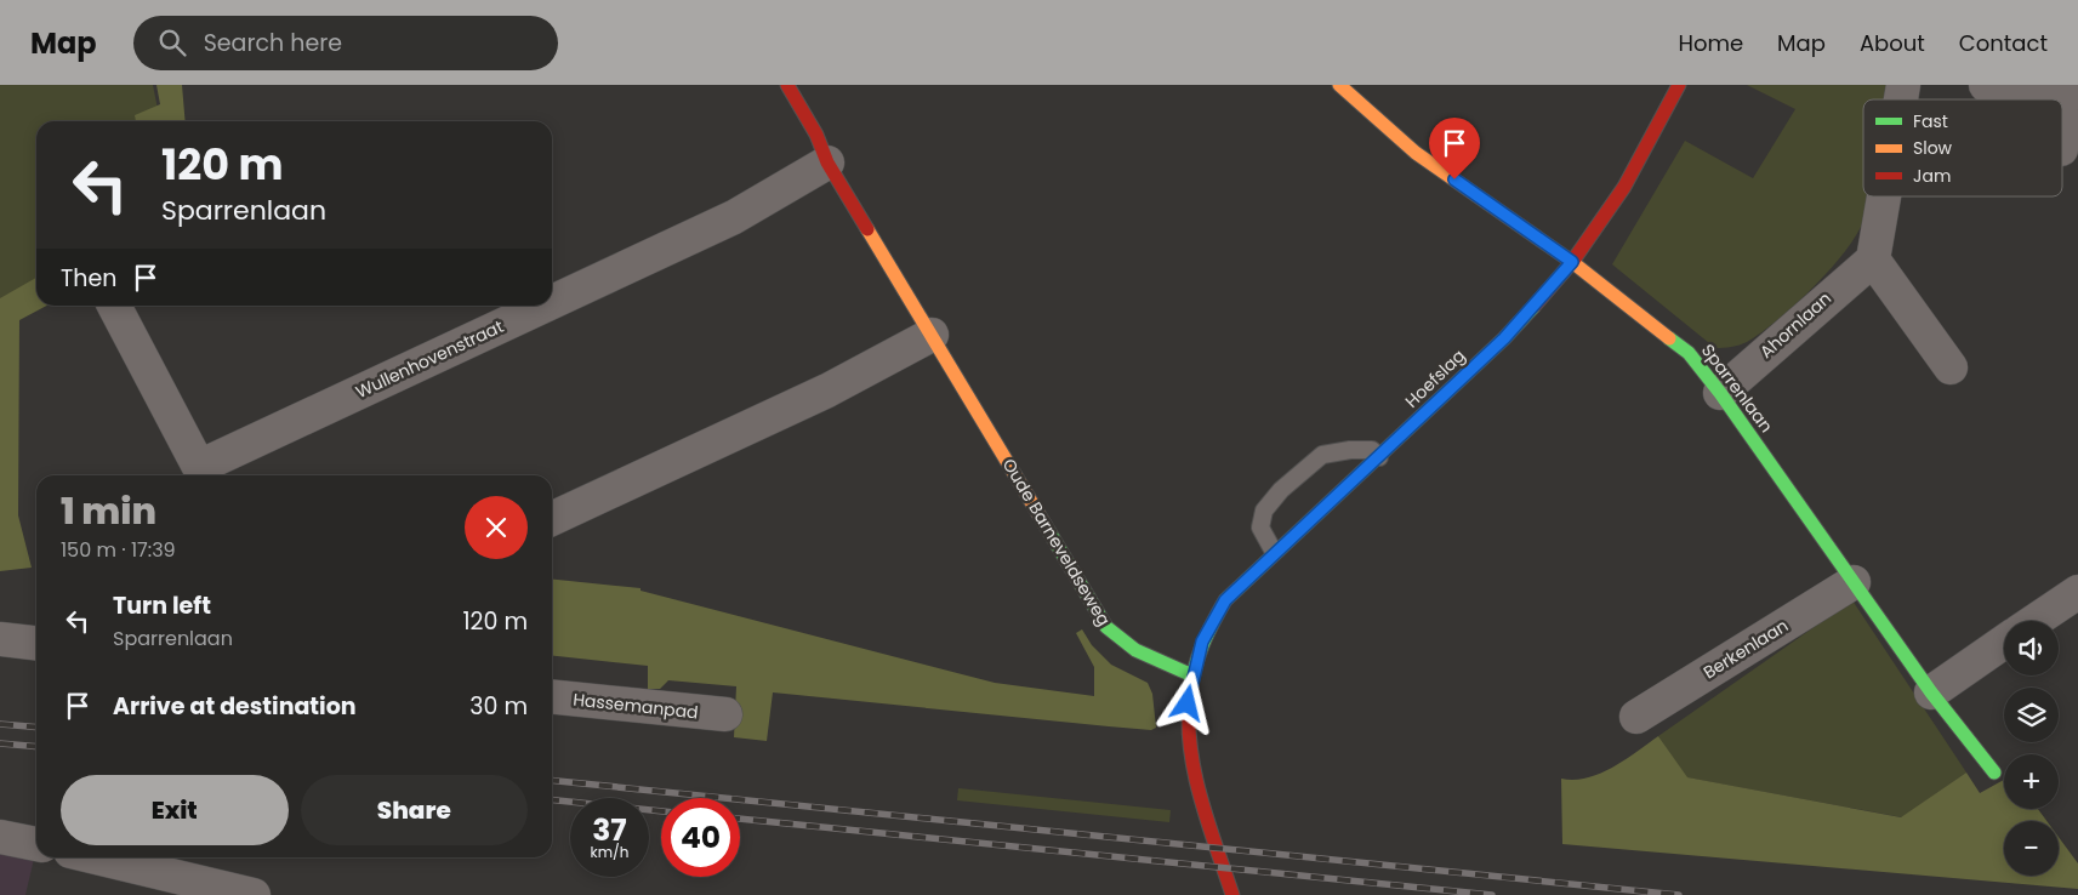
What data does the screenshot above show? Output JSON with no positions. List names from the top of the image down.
{
  "streets": {
    "street": [
      "Ahornlaan",
      "Wullenhovenstraat",
      "Hoefslag",
      "Sparrenlaan",
      "Oude Barneveldseweg",
      "Berkenlaan",
      "Hassemanpad"
    ]
  },
  "crossings": [
    ["Ahornlaan", "Sparrenlaan"],
    ["Wullenhovenstraat", "Oude Barneveldseweg"],
    ["Hoefslag", "Sparrenlaan"],
    ["Hoefslag", "Oude Barneveldseweg"],
    ["Sparrenlaan", "Berkenlaan"]
  ],
  "legend": ["Fast", "Slow", "Jam"],
  "page": {
    "header": "Map",
    "search": "Search here",
    "nav": [
      "Home",
      "Map",
      "About",
      "Contact"
    ],
    "turn": ["120 m", "Sparrenlaan"],
    "then": "Then",
    "heading": ["1 min", "150 m · 17:39"],
    "list": [
      {
        "name": "Turn left",
        "note": "Sparrenlaan",
        "value": "120 m"
      },
      {
        "name": "Arrive at destination",
        "value": "30 m"
      }
    ],
    "map_buttons": ["+", "−"],
    "buttons": ["Exit", "Share"],
    "speed": "37 km/h",
    "limit": "40"
  }
}
